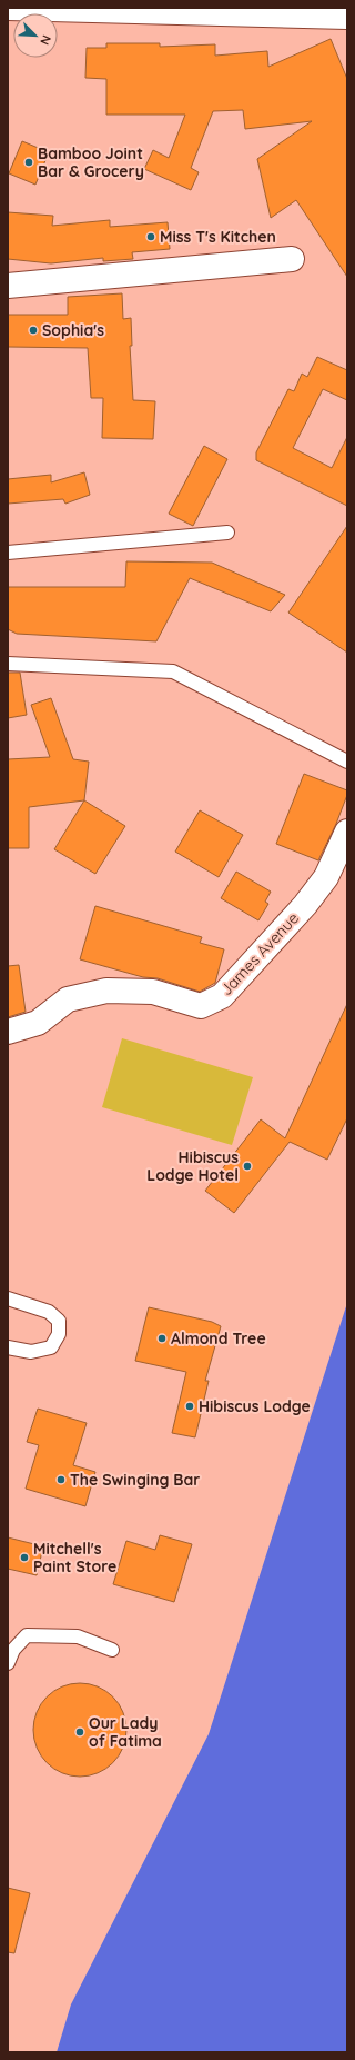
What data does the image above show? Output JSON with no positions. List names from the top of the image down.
{
  "streets": {
    "street": ["James Avenue"]
  },
  "places": [
    "Bamboo Joint Bar & Grocery",
    "Miss T's Kitchen",
    "Sophia's",
    "Hibiscus Lodge Hotel",
    "Almond Tree",
    "Hibiscus Lodge",
    "The Swinging Bar",
    "Mitchell's Paint Store",
    "Our Lady of Fatima"
  ],
  "north": "bottom right"
}
